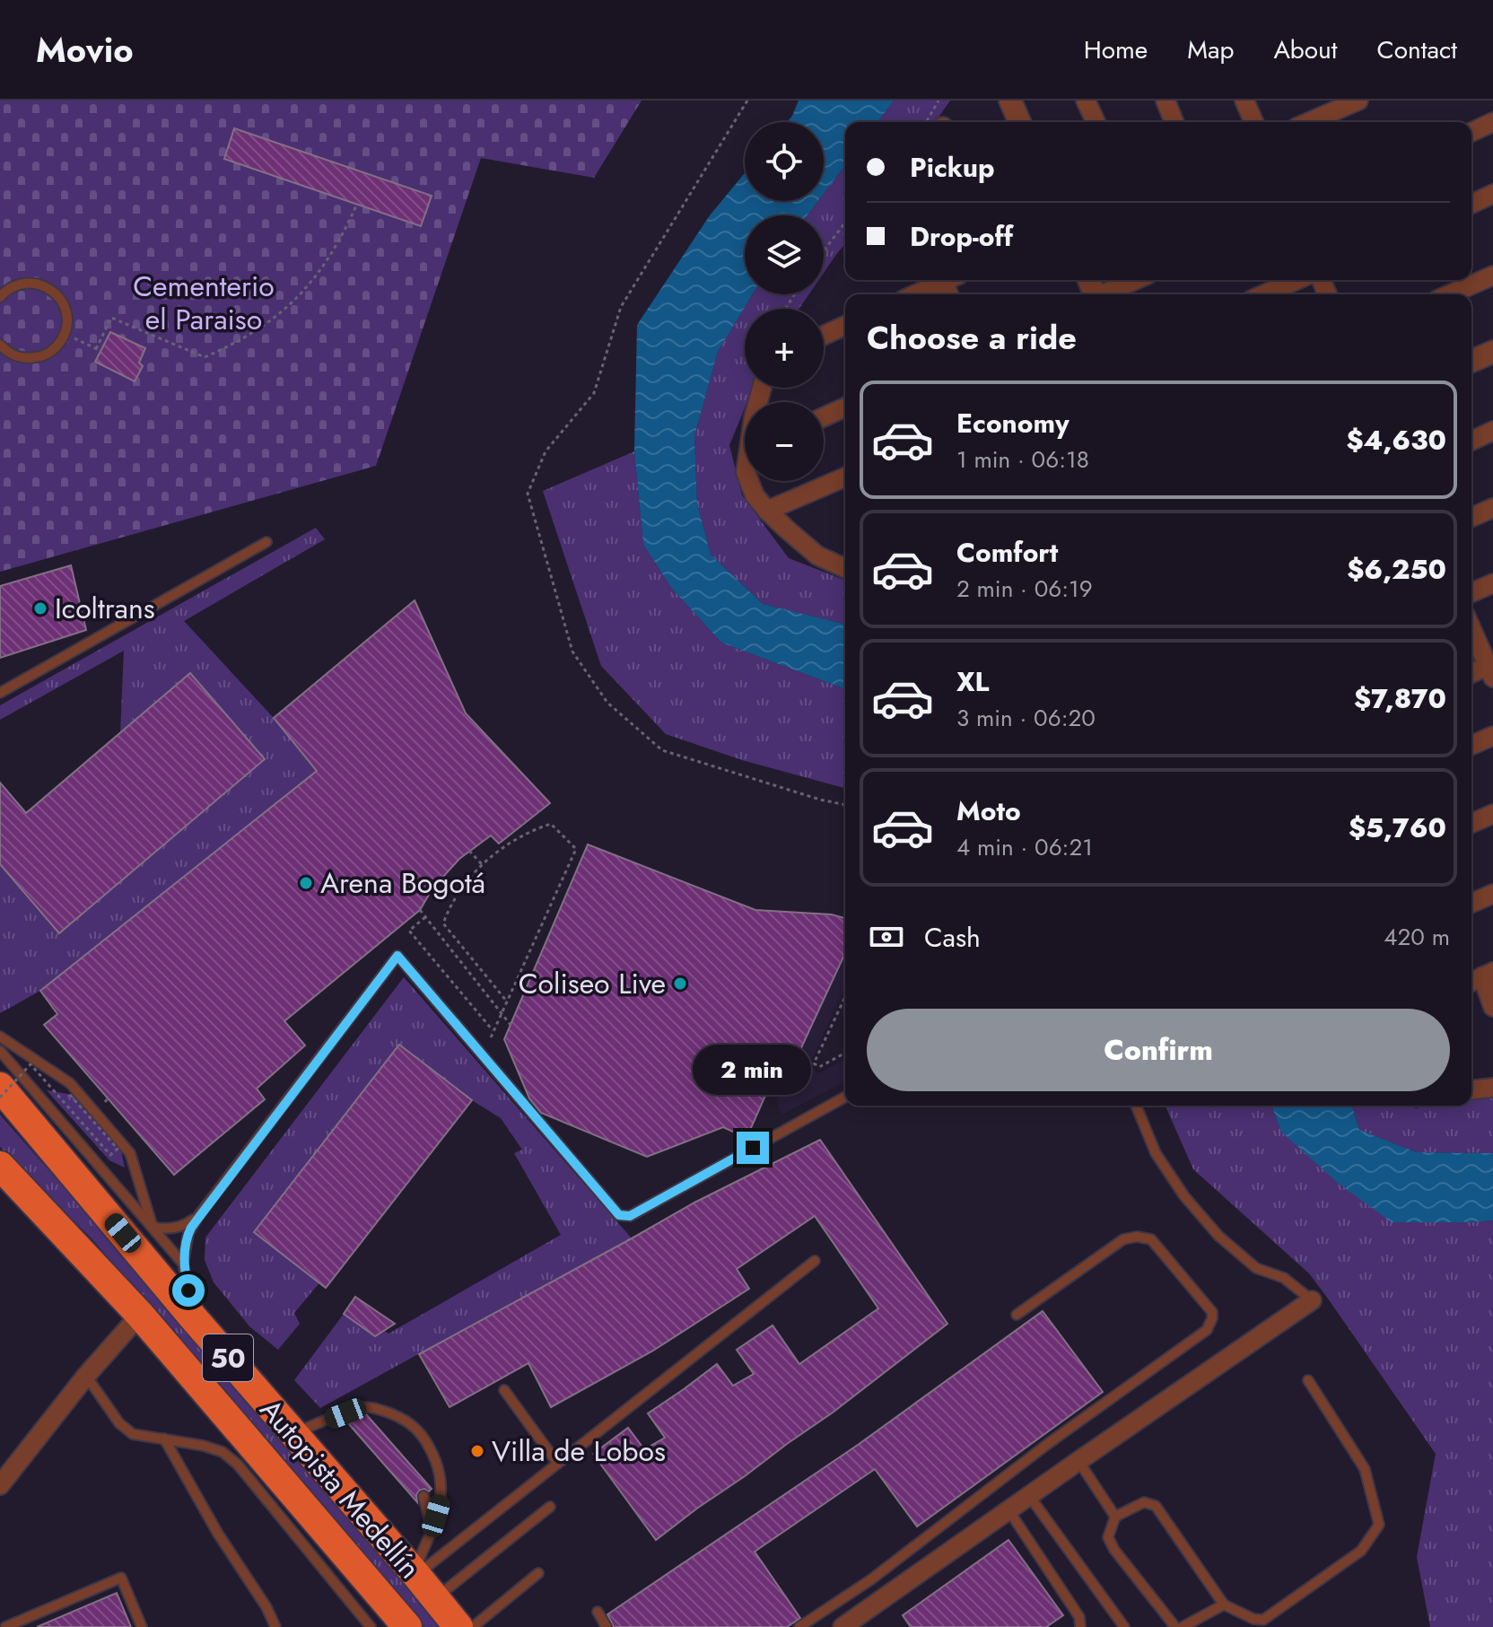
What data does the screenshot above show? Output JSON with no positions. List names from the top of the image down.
{
  "streets": {
    "highway": ["50", "Autopista Medellín"]
  },
  "parks": ["Cementerio el Paraiso"],
  "places": [
    "Icoltrans",
    "Arena Bogotá",
    "Coliseo Live",
    "Villa de Lobos"
  ],
  "page": {
    "header": "Movio",
    "nav": [
      "Home",
      "Map",
      "About",
      "Contact"
    ],
    "map_buttons": ["+", "−"],
    "banner": ["Pickup", "Drop-off"],
    "heading": "Choose a ride",
    "list": [
      {
        "name": "Economy",
        "note": "1 min · 06:18",
        "value": "$4,630"
      },
      {
        "name": "Comfort",
        "note": "2 min · 06:19",
        "value": "$6,250"
      },
      {
        "name": "XL",
        "note": "3 min · 06:20",
        "value": "$7,870"
      },
      {
        "name": "Moto",
        "note": "4 min · 06:21",
        "value": "$5,760"
      }
    ],
    "pay": ["Cash", "420 m"],
    "buttons": "Confirm",
    "bubble": "2 min"
  }
}
